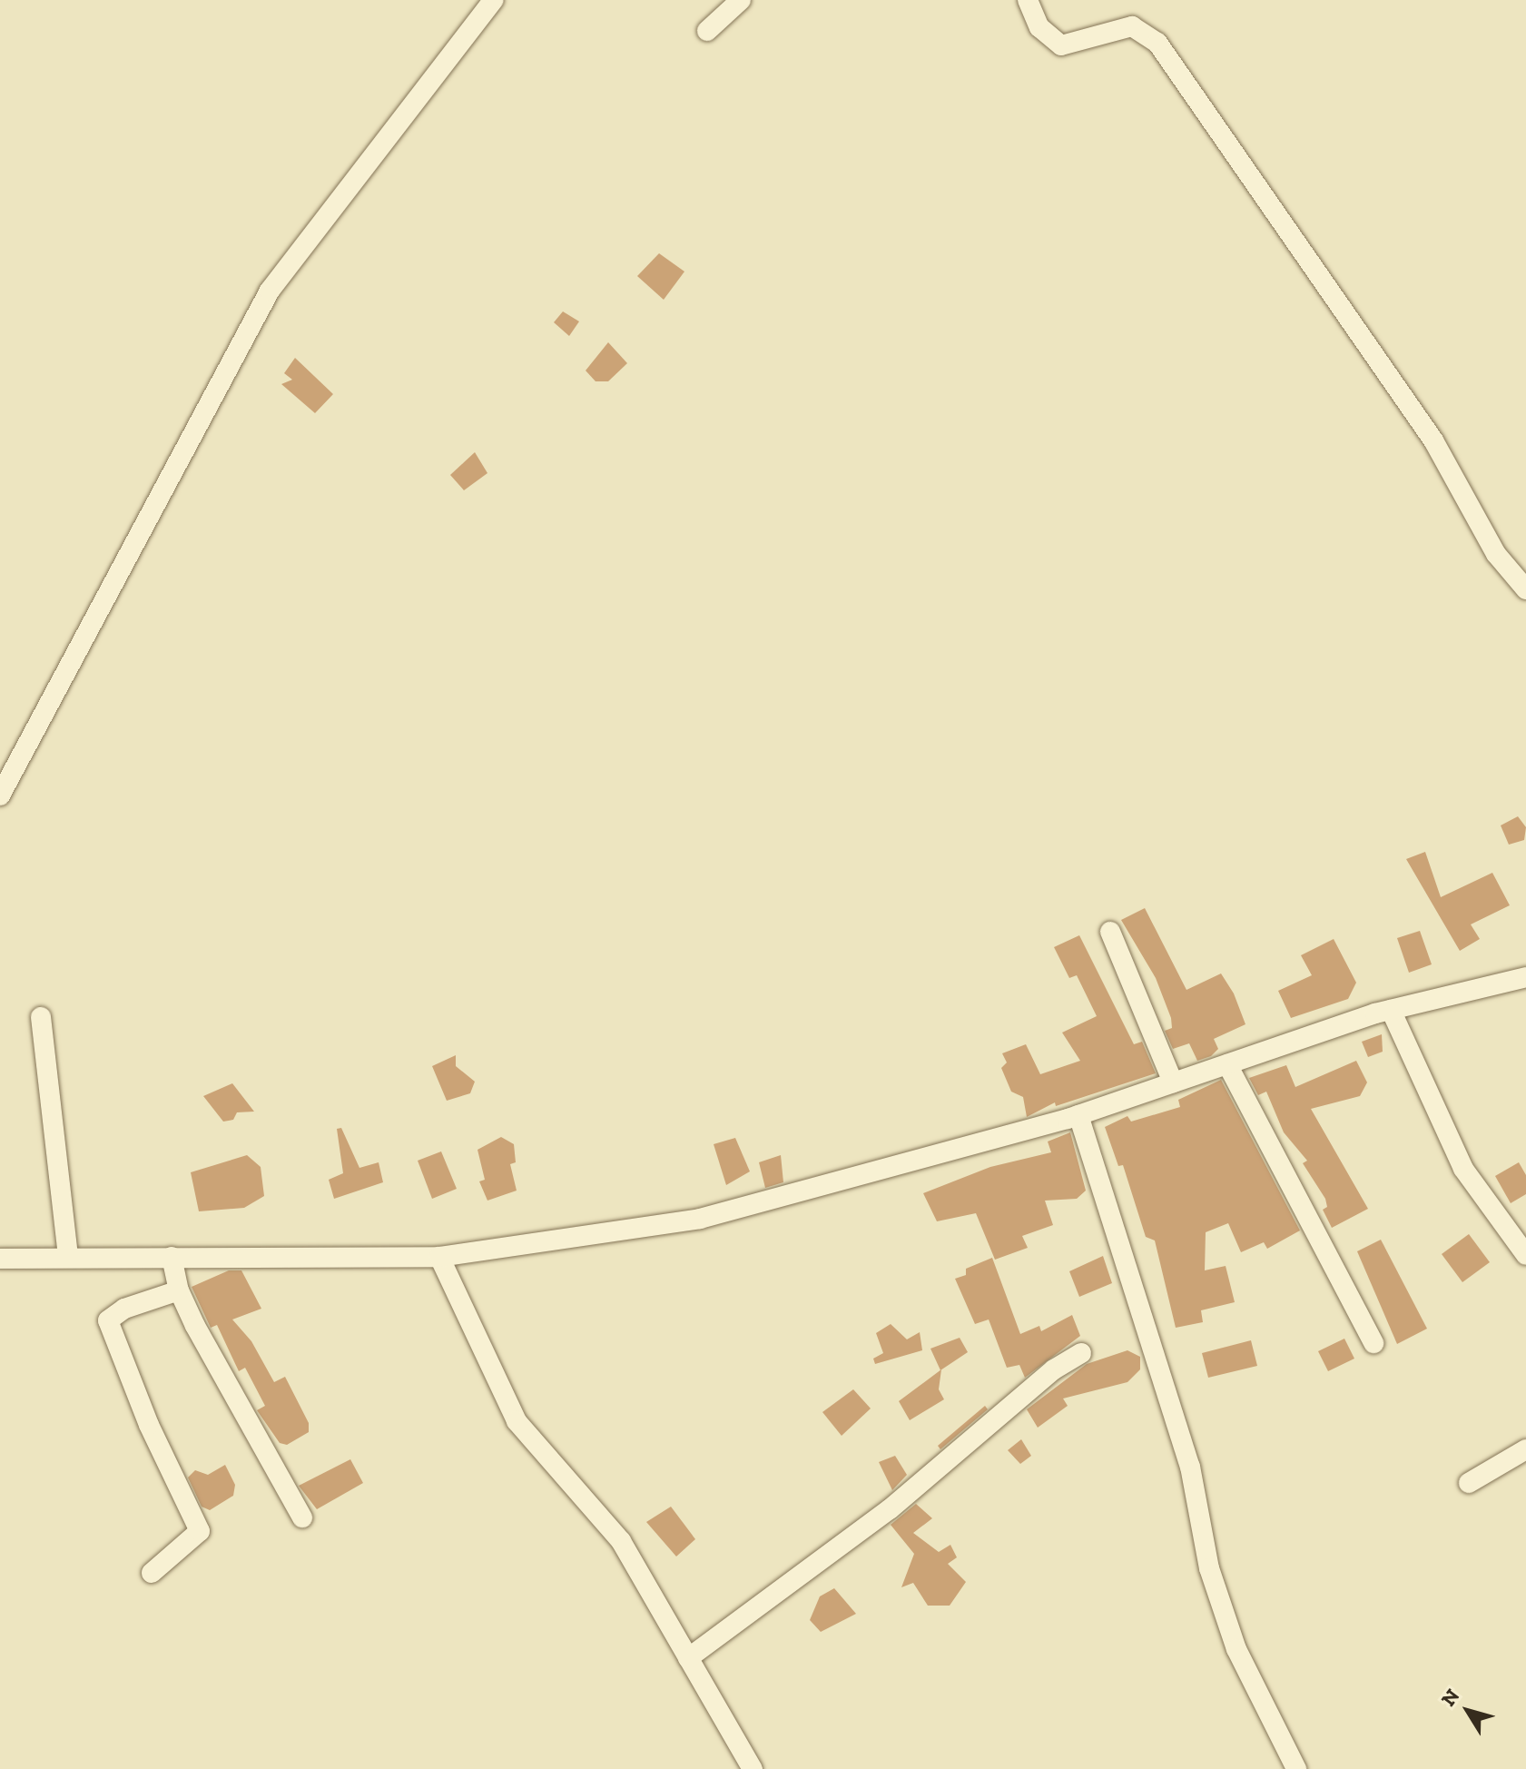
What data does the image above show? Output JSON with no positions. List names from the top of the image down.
{
  "north": "top left"
}
